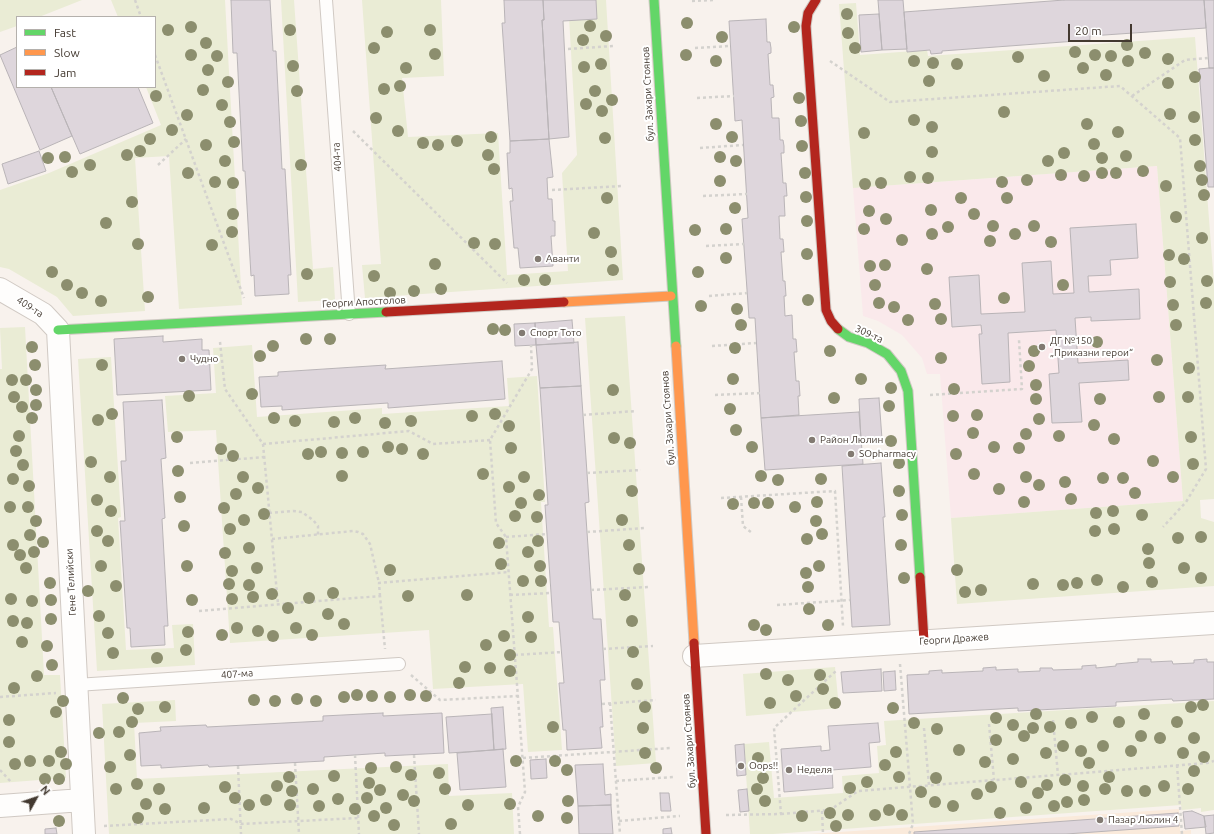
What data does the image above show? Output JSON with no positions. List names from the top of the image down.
{
  "streets": {
    "street": [
      "бул. Захари Стоянов",
      "Георги Апостолов",
      "409-та",
      "309-та",
      "Гене Телийски",
      "Георги Дражев"
    ],
    "lane": ["404-та", "407-ма"]
  },
  "crossings": [
    ["бул. Захари Стоянов", "Георги Апостолов"],
    ["бул. Захари Стоянов", "Георги Дражев"],
    ["404-та", "Георги Апостолов"],
    ["Георги Апостолов", "409-та"],
    ["Георги Апостолов", "Гене Телийски"],
    ["409-та", "Гене Телийски"],
    ["309-та", "Георги Дражев"],
    ["Гене Телийски", "407-ма"]
  ],
  "places": [
    "Аванти",
    "Спорт Тото",
    "ДГ №150 „Приказни герои“",
    "Чудно",
    "Район Люлин",
    "SOpharmacy",
    "Oops!!",
    "Неделя",
    "Пазар Люлин 4"
  ],
  "legend": ["Fast", "Slow", "Jam"],
  "scale_bar": "20 m",
  "north": "top right"
}
